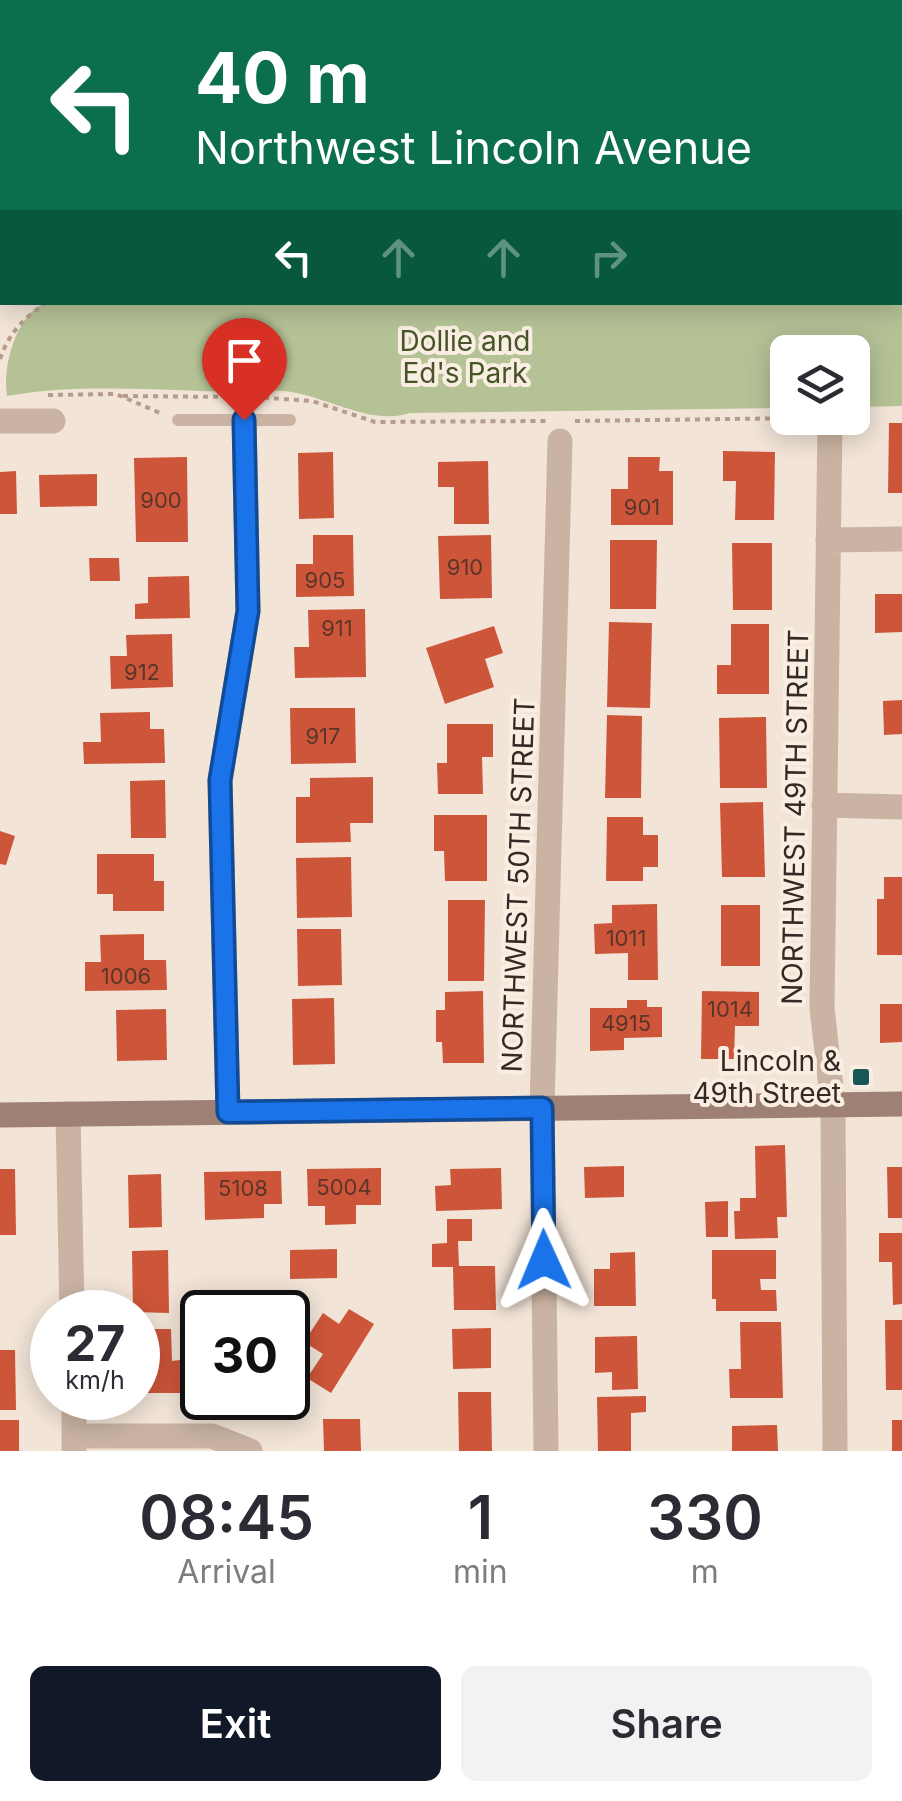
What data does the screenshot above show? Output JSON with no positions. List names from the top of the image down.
{
  "streets": {
    "street": ["NORTHWEST 49TH STREET", "NORTHWEST 50TH STREET"]
  },
  "parks": ["Dollie and Ed's Park"],
  "places": {
    "transit": ["Lincoln & 49th Street"]
  },
  "house_numbers": [
    "900",
    "901",
    "910",
    "905",
    "911",
    "912",
    "917",
    "1011",
    "1006",
    "1014",
    "4915",
    "5004",
    "5108"
  ],
  "page": {
    "turn": ["40 m", "Northwest Lincoln Avenue"],
    "speed": "27 km/h",
    "limit": "30",
    "eta": [
      "08:45",
      "Arrival",
      "1",
      "min",
      "330",
      "m"
    ],
    "buttons": ["Exit", "Share"]
  }
}
